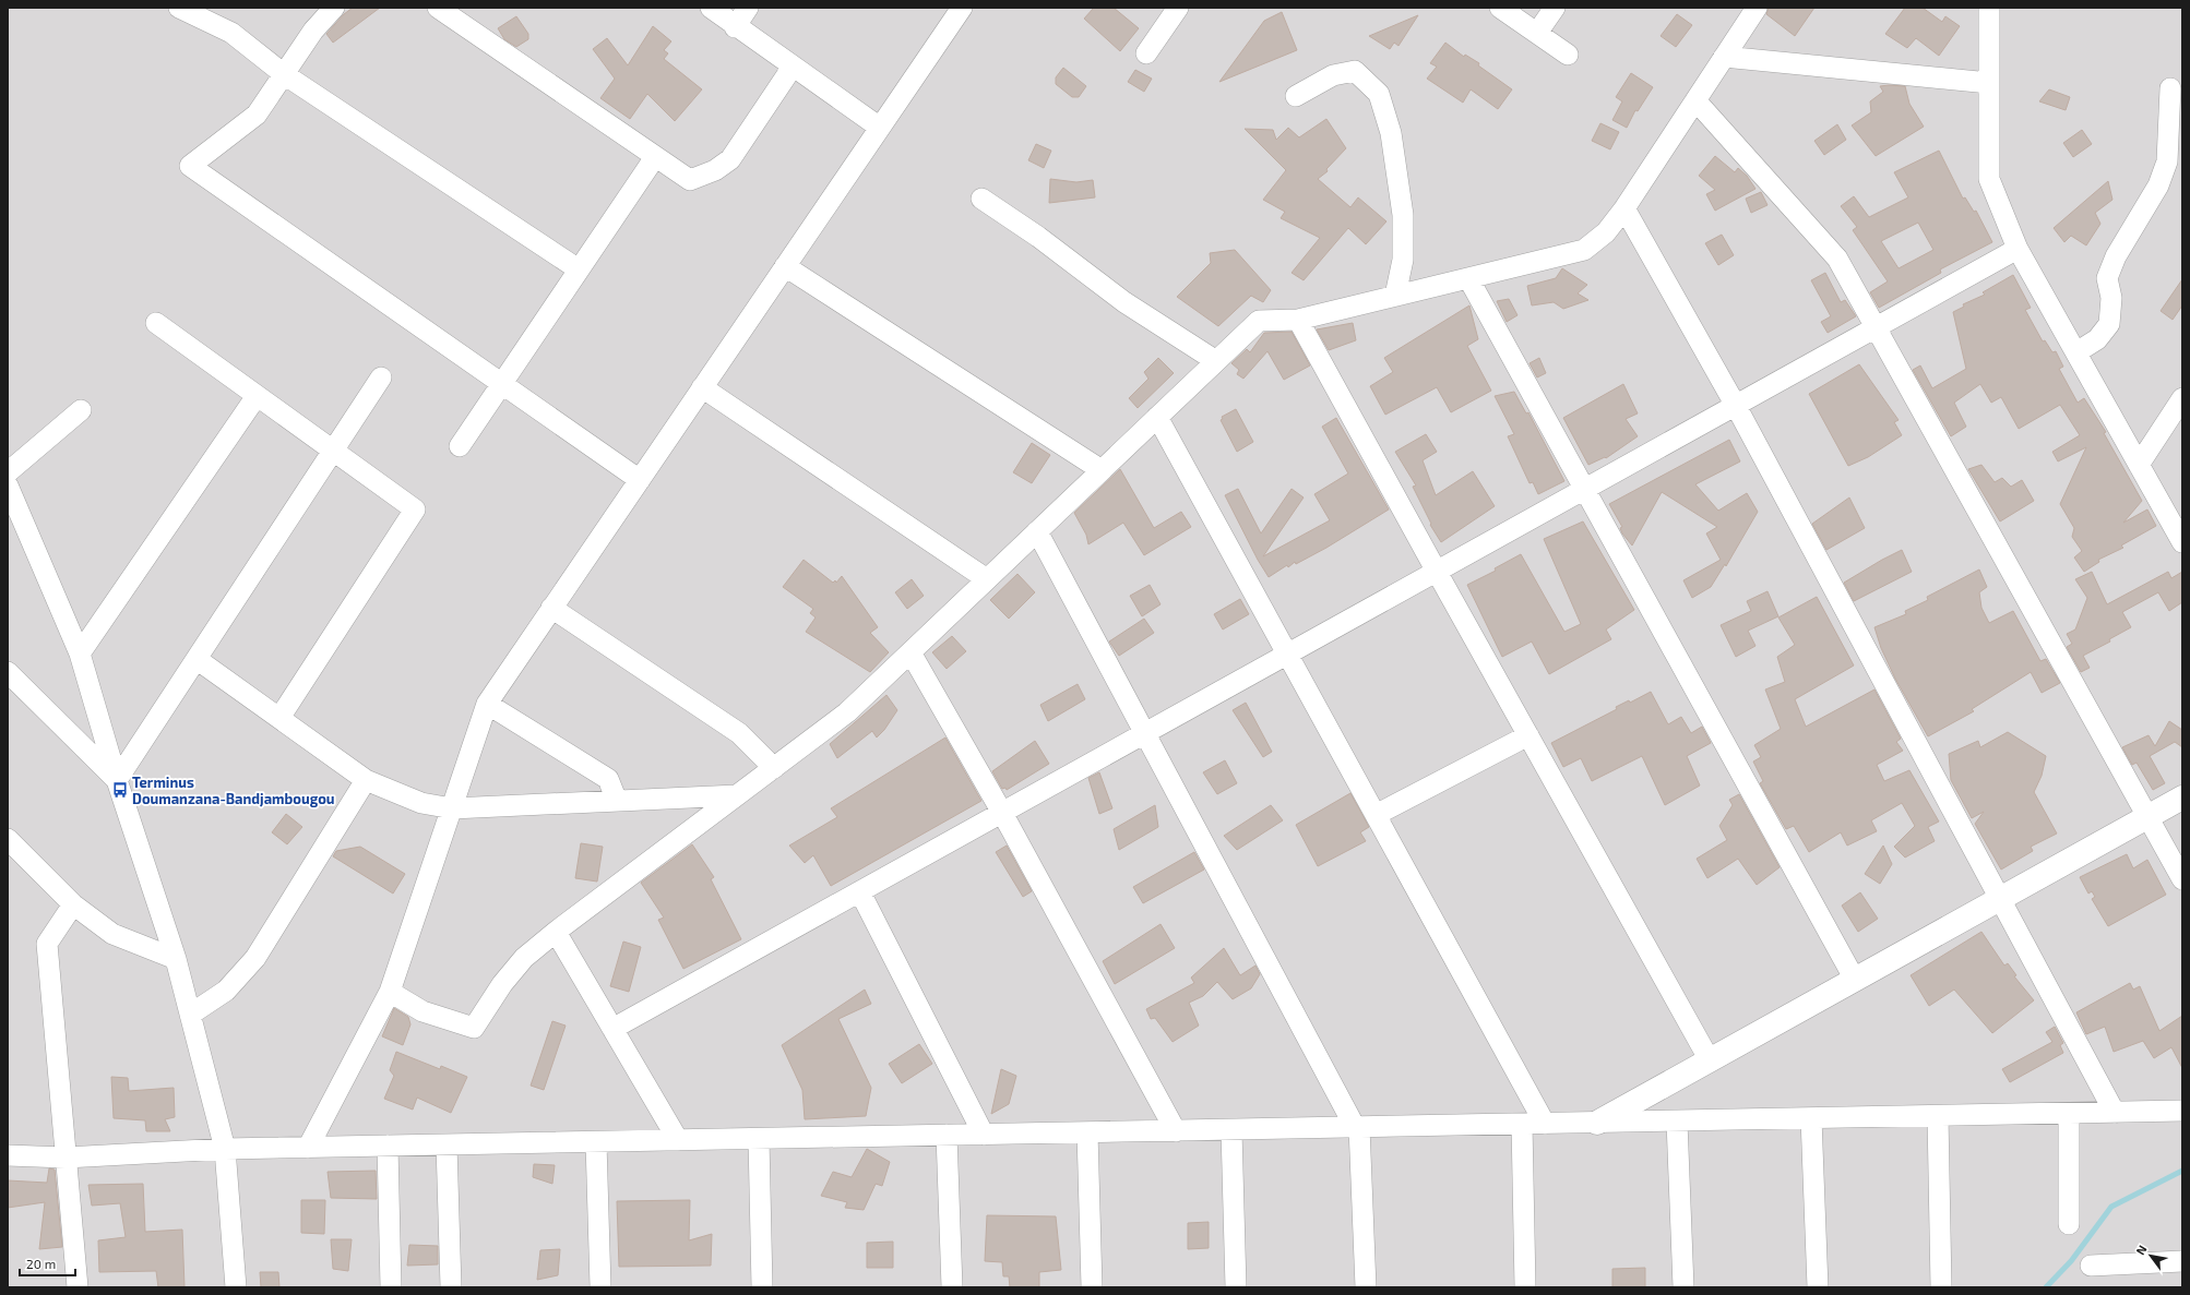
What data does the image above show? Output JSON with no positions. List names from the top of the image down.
{
  "places": {
    "bus stop": ["Terminus Doumanzana-Bandjambougou"]
  },
  "scale_bar": "20 m",
  "north": "top left"
}
